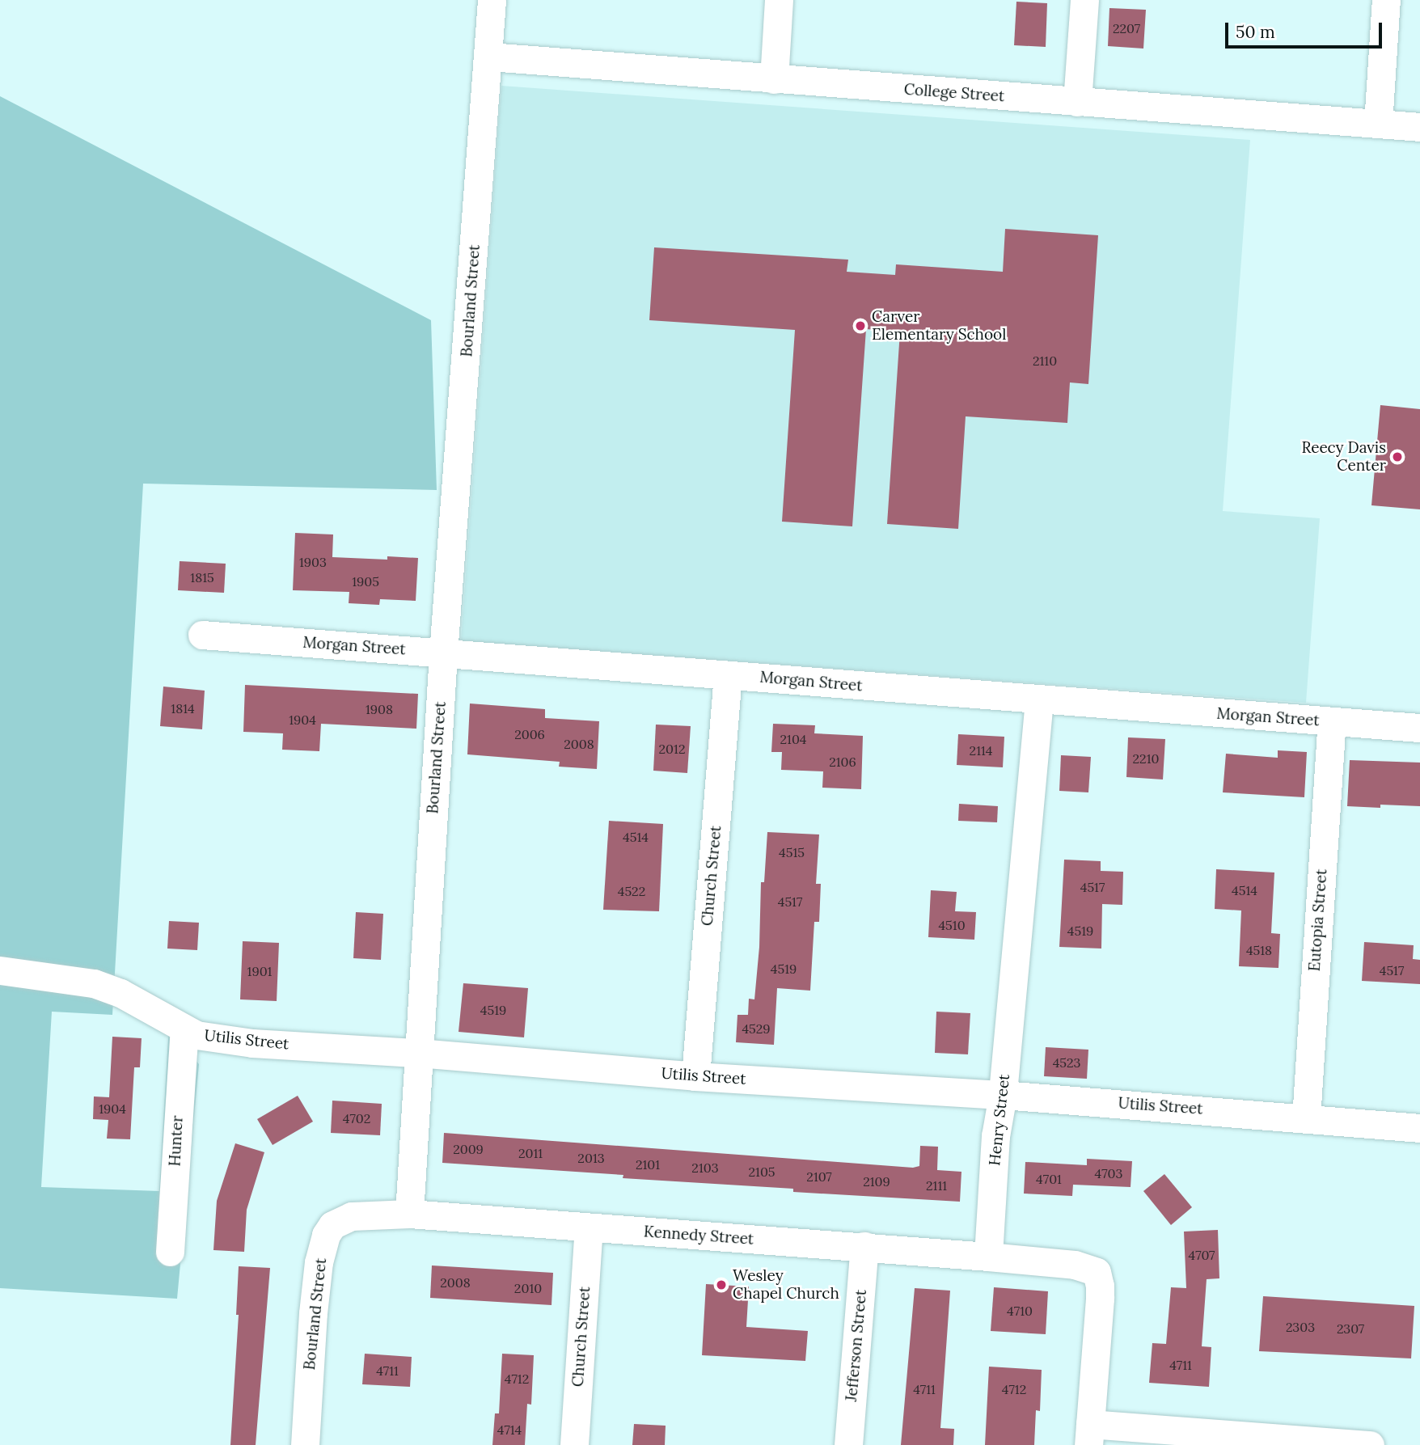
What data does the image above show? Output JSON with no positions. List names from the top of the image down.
{
  "streets": {
    "street": [
      "College Street",
      "Bourland Street",
      "Morgan Street",
      "Church Street",
      "Eutopia Street",
      "Utilis Street",
      "Henry Street",
      "Hunter",
      "Kennedy Street",
      "Jefferson Street"
    ]
  },
  "crossings": [
    ["College Street", "Bourland Street"],
    ["Bourland Street", "Morgan Street"],
    ["Bourland Street", "Utilis Street"],
    ["Bourland Street", "Kennedy Street"],
    ["Morgan Street", "Church Street"],
    ["Morgan Street", "Eutopia Street"],
    ["Morgan Street", "Henry Street"],
    ["Church Street", "Utilis Street"],
    ["Church Street", "Kennedy Street"],
    ["Eutopia Street", "Utilis Street"],
    ["Utilis Street", "Henry Street"],
    ["Utilis Street", "Hunter"],
    ["Henry Street", "Kennedy Street"],
    ["Kennedy Street", "Jefferson Street"]
  ],
  "places": ["Carver Elementary School", "Reecy Davis Center", "Wesley Chapel Church"],
  "house_numbers": [
    "2207",
    "2110",
    "1903",
    "1815",
    "1905",
    "1814",
    "1908",
    "1904",
    "2006",
    "2104",
    "2008",
    "2012",
    "2114",
    "2210",
    "2106",
    "4514",
    "4515",
    "4517",
    "4514",
    "4522",
    "4517",
    "4510",
    "4519",
    "4518",
    "4519",
    "4517",
    "1901",
    "4519",
    "4529",
    "4523",
    "1904",
    "4702",
    "2009",
    "2011",
    "2013",
    "2101",
    "2103",
    "2105",
    "4703",
    "2107",
    "4701",
    "2109",
    "2111",
    "4707",
    "2008",
    "2010",
    "4710",
    "2303",
    "2307",
    "4711",
    "4711",
    "4712",
    "4711",
    "4712",
    "4714"
  ],
  "scale_bar": "50 m"
}
